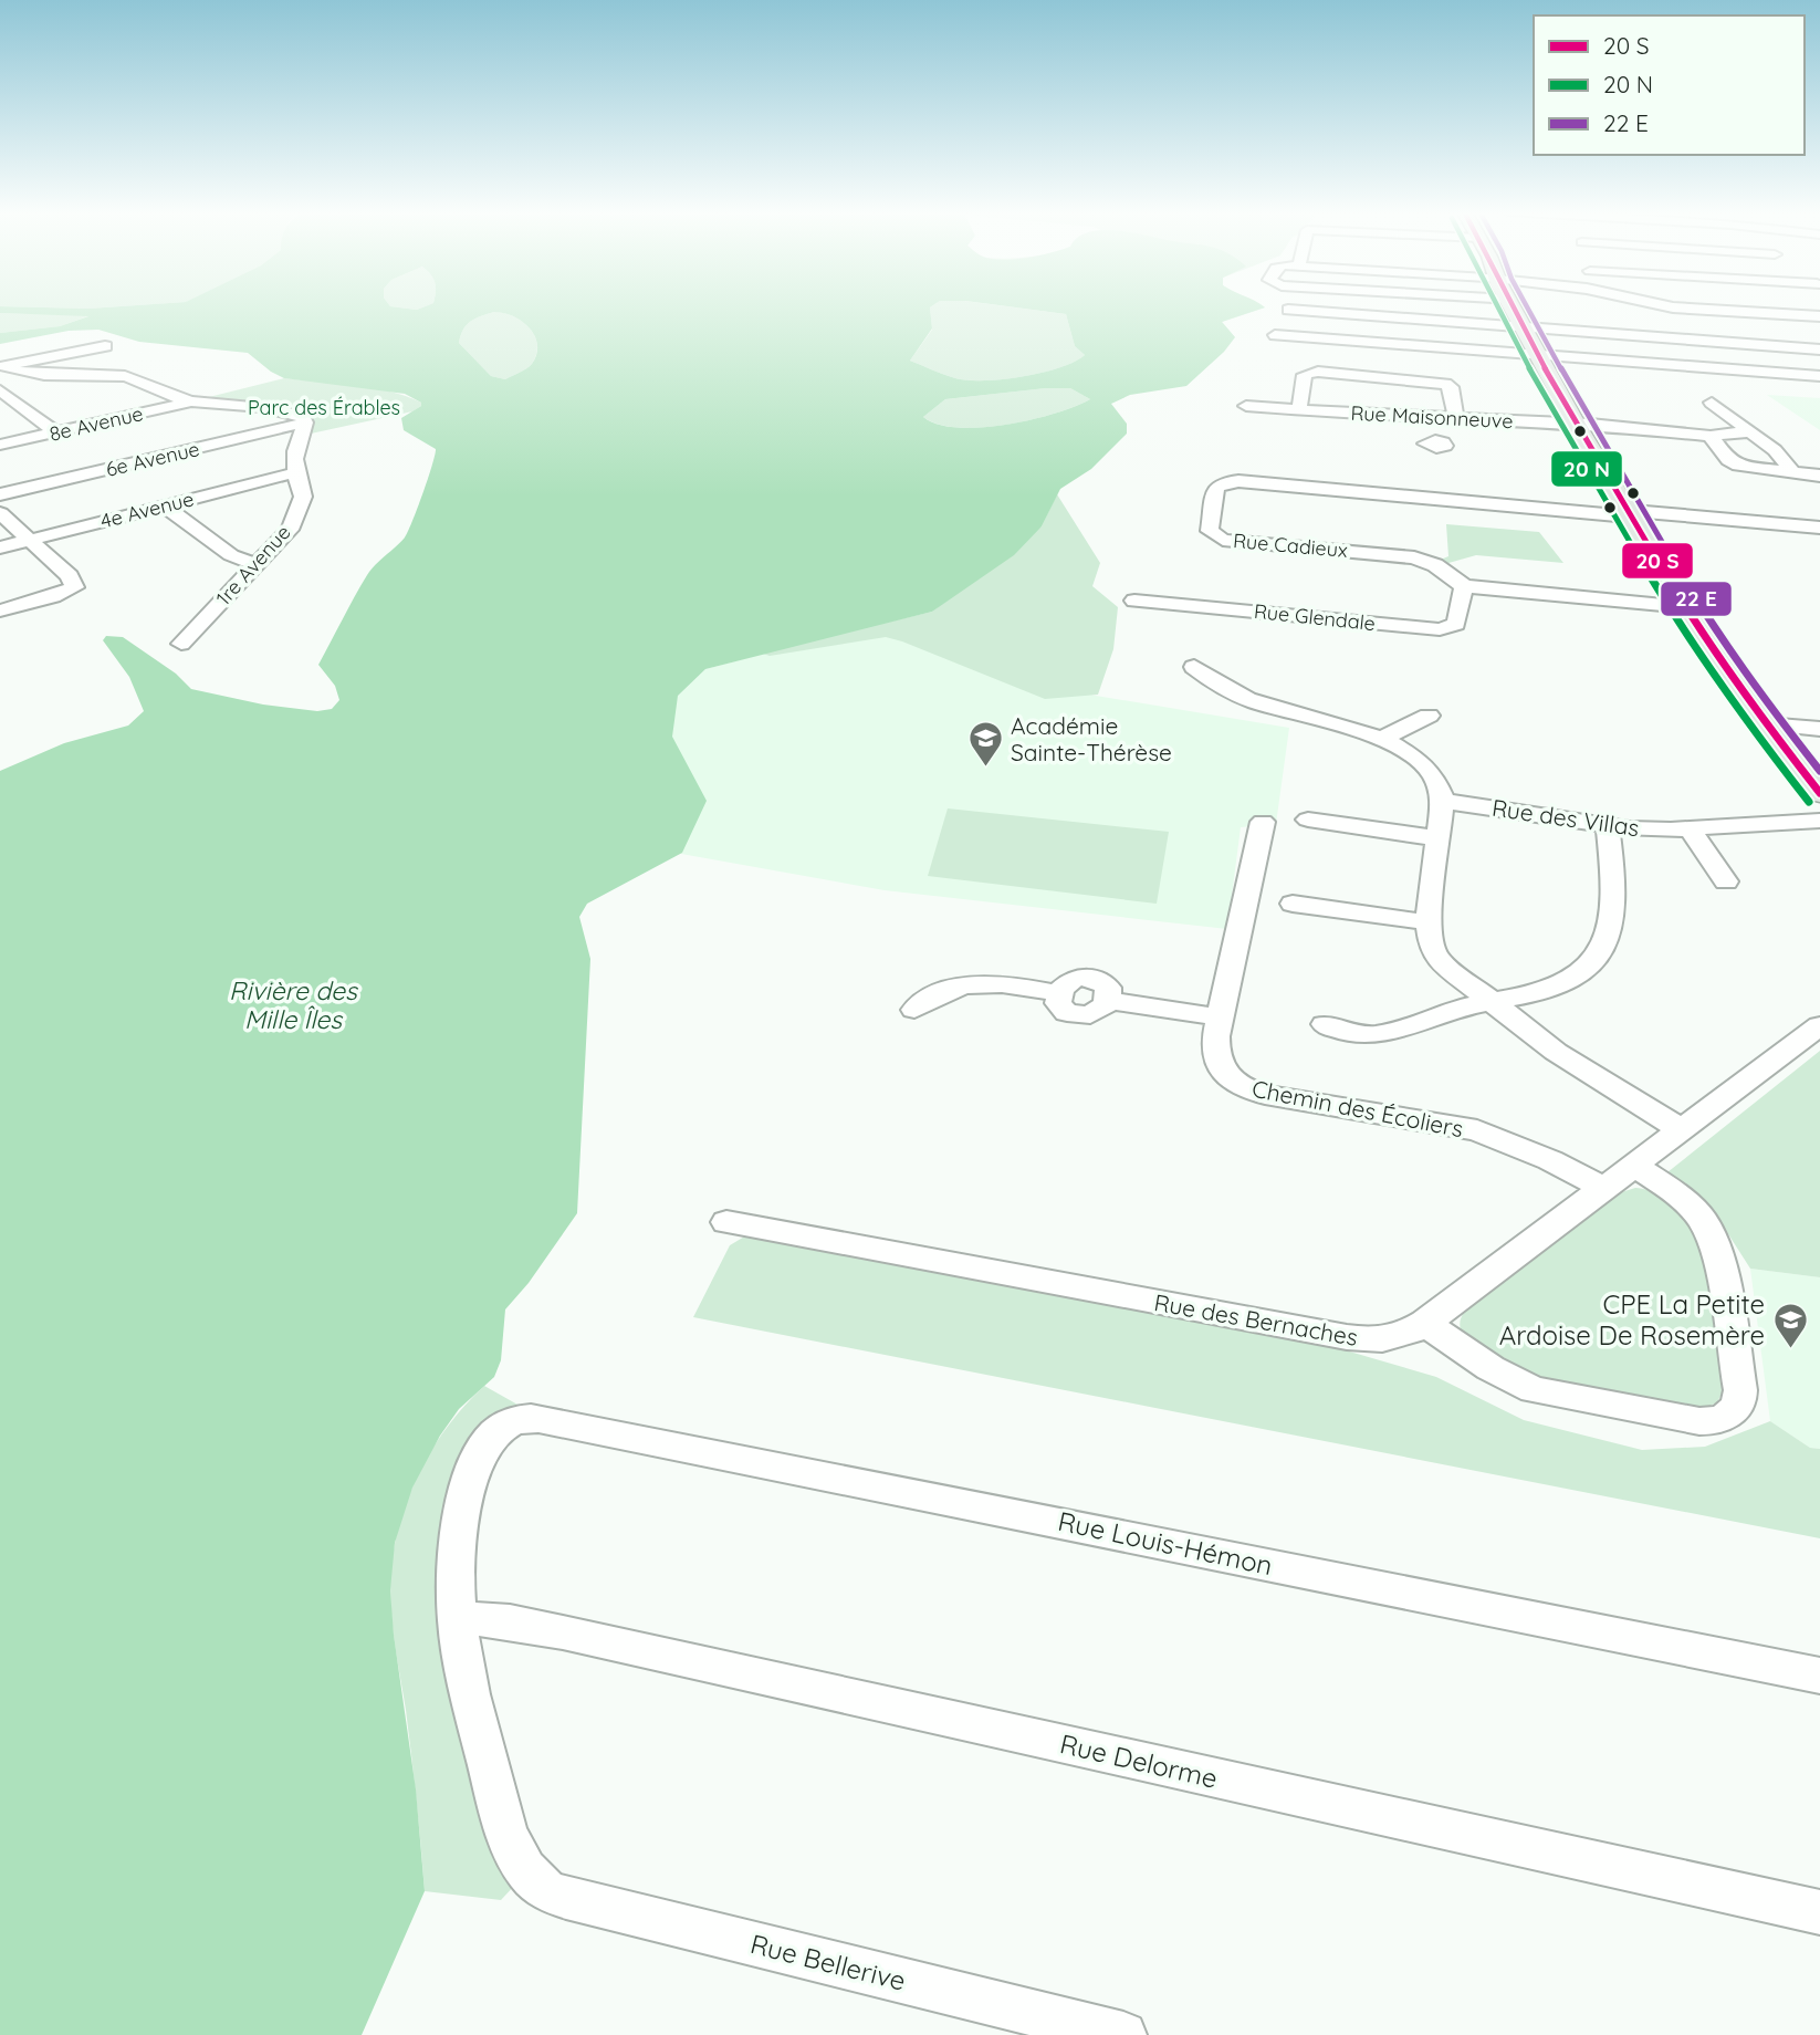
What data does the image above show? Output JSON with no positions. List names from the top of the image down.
{
  "streets": {
    "street": [
      "Rue Maisonneuve",
      "8e Avenue",
      "6e Avenue",
      "4e Avenue",
      "Rue Cadieux",
      "1re Avenue",
      "Rue Glendale",
      "Rue des Villas",
      "Chemin des Écoliers",
      "Rue des Bernaches",
      "Rue Louis-Hémon",
      "Rue Delorme",
      "Rue Bellerive"
    ]
  },
  "crossings": [
    ["6e Avenue", "1re Avenue"],
    ["4e Avenue", "1re Avenue"],
    ["Rue Cadieux", "Rue Glendale"],
    ["Chemin des Écoliers", "Rue des Bernaches"],
    ["Rue Louis-Hémon", "Rue Delorme"],
    ["Rue Louis-Hémon", "Rue Bellerive"],
    ["Rue Delorme", "Rue Bellerive"]
  ],
  "water": ["Rivière des Mille Îles"],
  "parks": ["Parc des Érables"],
  "places": {
    "school or university": ["Académie Sainte-Thérèse", "CPE La Petite Ardoise De Rosemère"]
  },
  "legend": ["20 S", "20 N", "22 E"]
}
